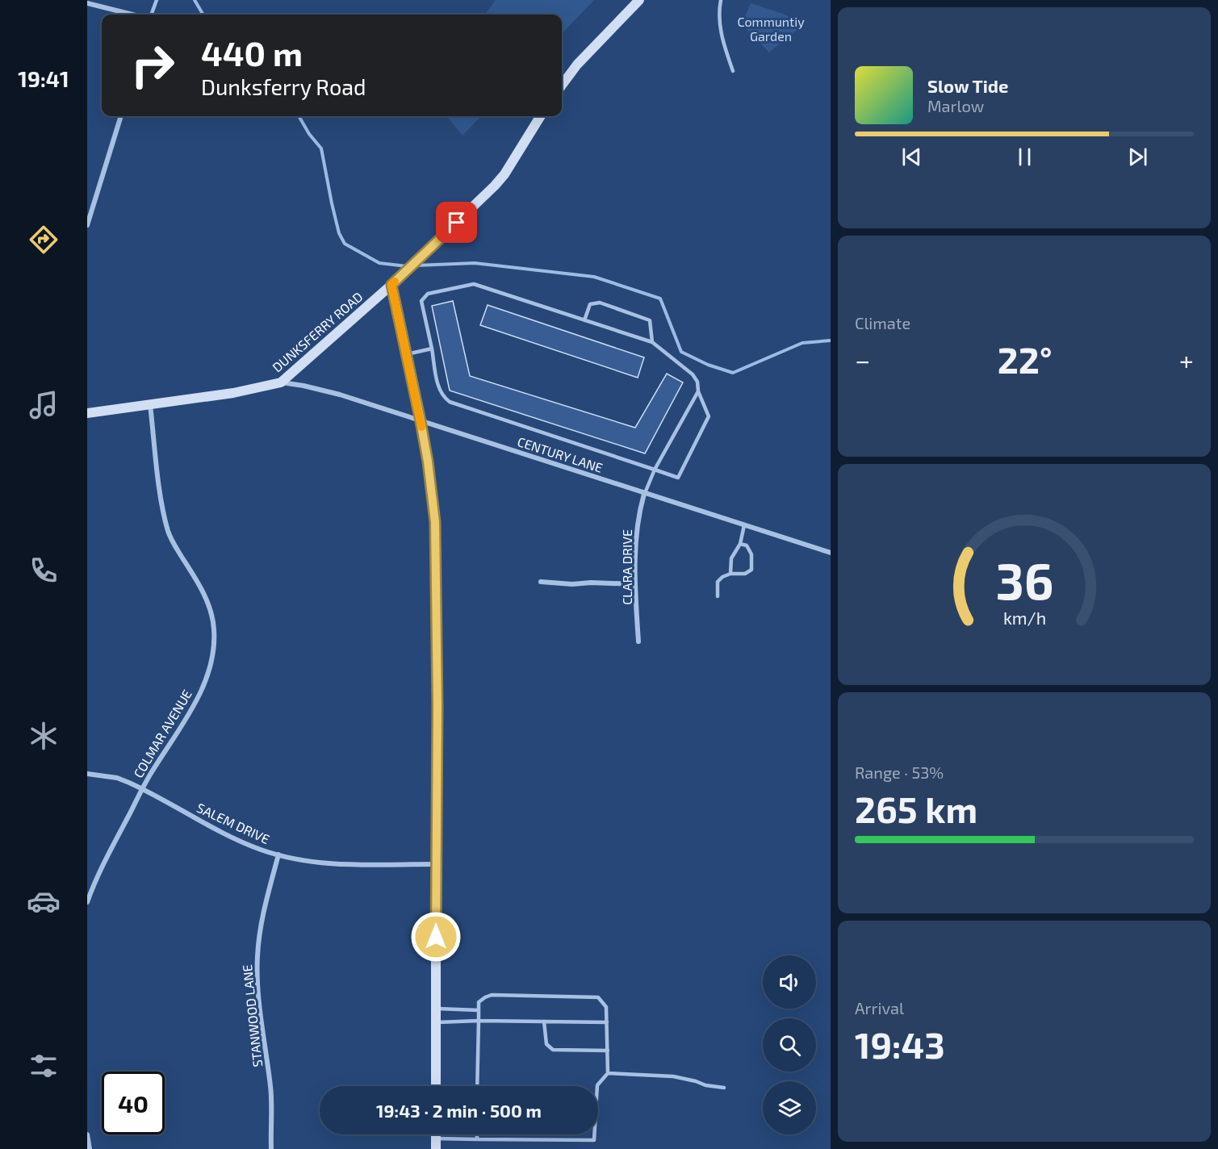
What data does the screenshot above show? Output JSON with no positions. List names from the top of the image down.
{
  "streets": {
    "street": [
      "DUNKSFERRY ROAD",
      "CENTURY LANE",
      "CLARA DRIVE",
      "COLMAR AVENUE",
      "SALEM DRIVE",
      "STANWOOD LANE"
    ]
  },
  "crossings": [
    ["DUNKSFERRY ROAD", "CENTURY LANE"],
    ["DUNKSFERRY ROAD", "COLMAR AVENUE"],
    ["CENTURY LANE", "CLARA DRIVE"],
    ["COLMAR AVENUE", "SALEM DRIVE"],
    ["SALEM DRIVE", "STANWOOD LANE"]
  ],
  "parks": ["Communtiy Garden"],
  "page": {
    "tabs": "19:41",
    "turn": ["440 m", "Dunksferry Road"],
    "song": ["Slow Tide", "Marlow"],
    "tile": [
      "Climate",
      ["Range · 53%", "265 km"],
      ["Arrival", "19:43"]
    ],
    "heat": ["−", "22°", "+"],
    "limit": "40",
    "trip": "19:43 · 2 min · 500 m",
    "gauge": ["36", "km/h"]
  }
}
